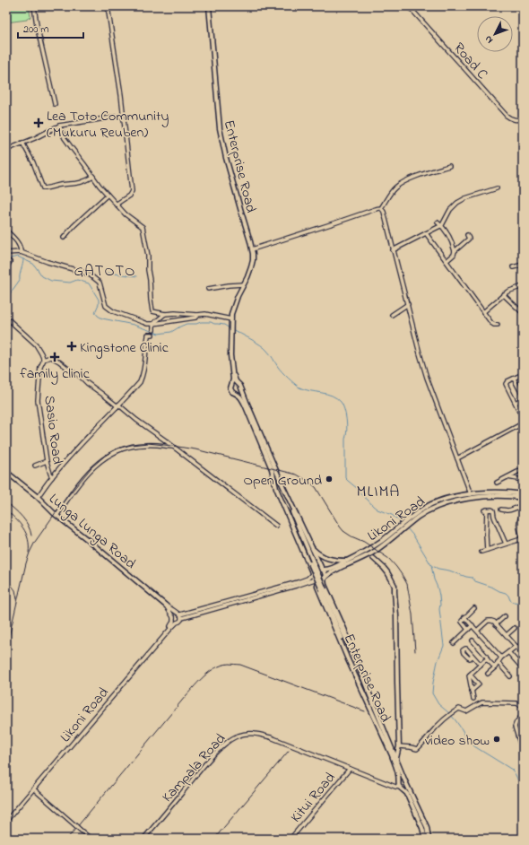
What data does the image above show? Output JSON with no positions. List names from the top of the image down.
{
  "streets": {
    "main road": ["Enterprise Road", "Likoni Road", "Lunga Lunga Road"],
    "street": [
      "Road C",
      "Sasio Road",
      "Kampala Road",
      "Kitui Road"
    ]
  },
  "crossings": [
    ["Enterprise Road", "Likoni Road"],
    ["Enterprise Road", "Kampala Road"],
    ["Likoni Road", "Lunga Lunga Road"],
    ["Kampala Road", "Kitui Road"]
  ],
  "districts": ["GATOTO", "MLIMA"],
  "places": {
    "health": ["Lea Toto Community (Mukuru Reuben)", "Kingstone Clinic", "family clinic"],
    "other": ["Open Ground", "video show"]
  },
  "scale_bar": "200 m",
  "north": "bottom left"
}
